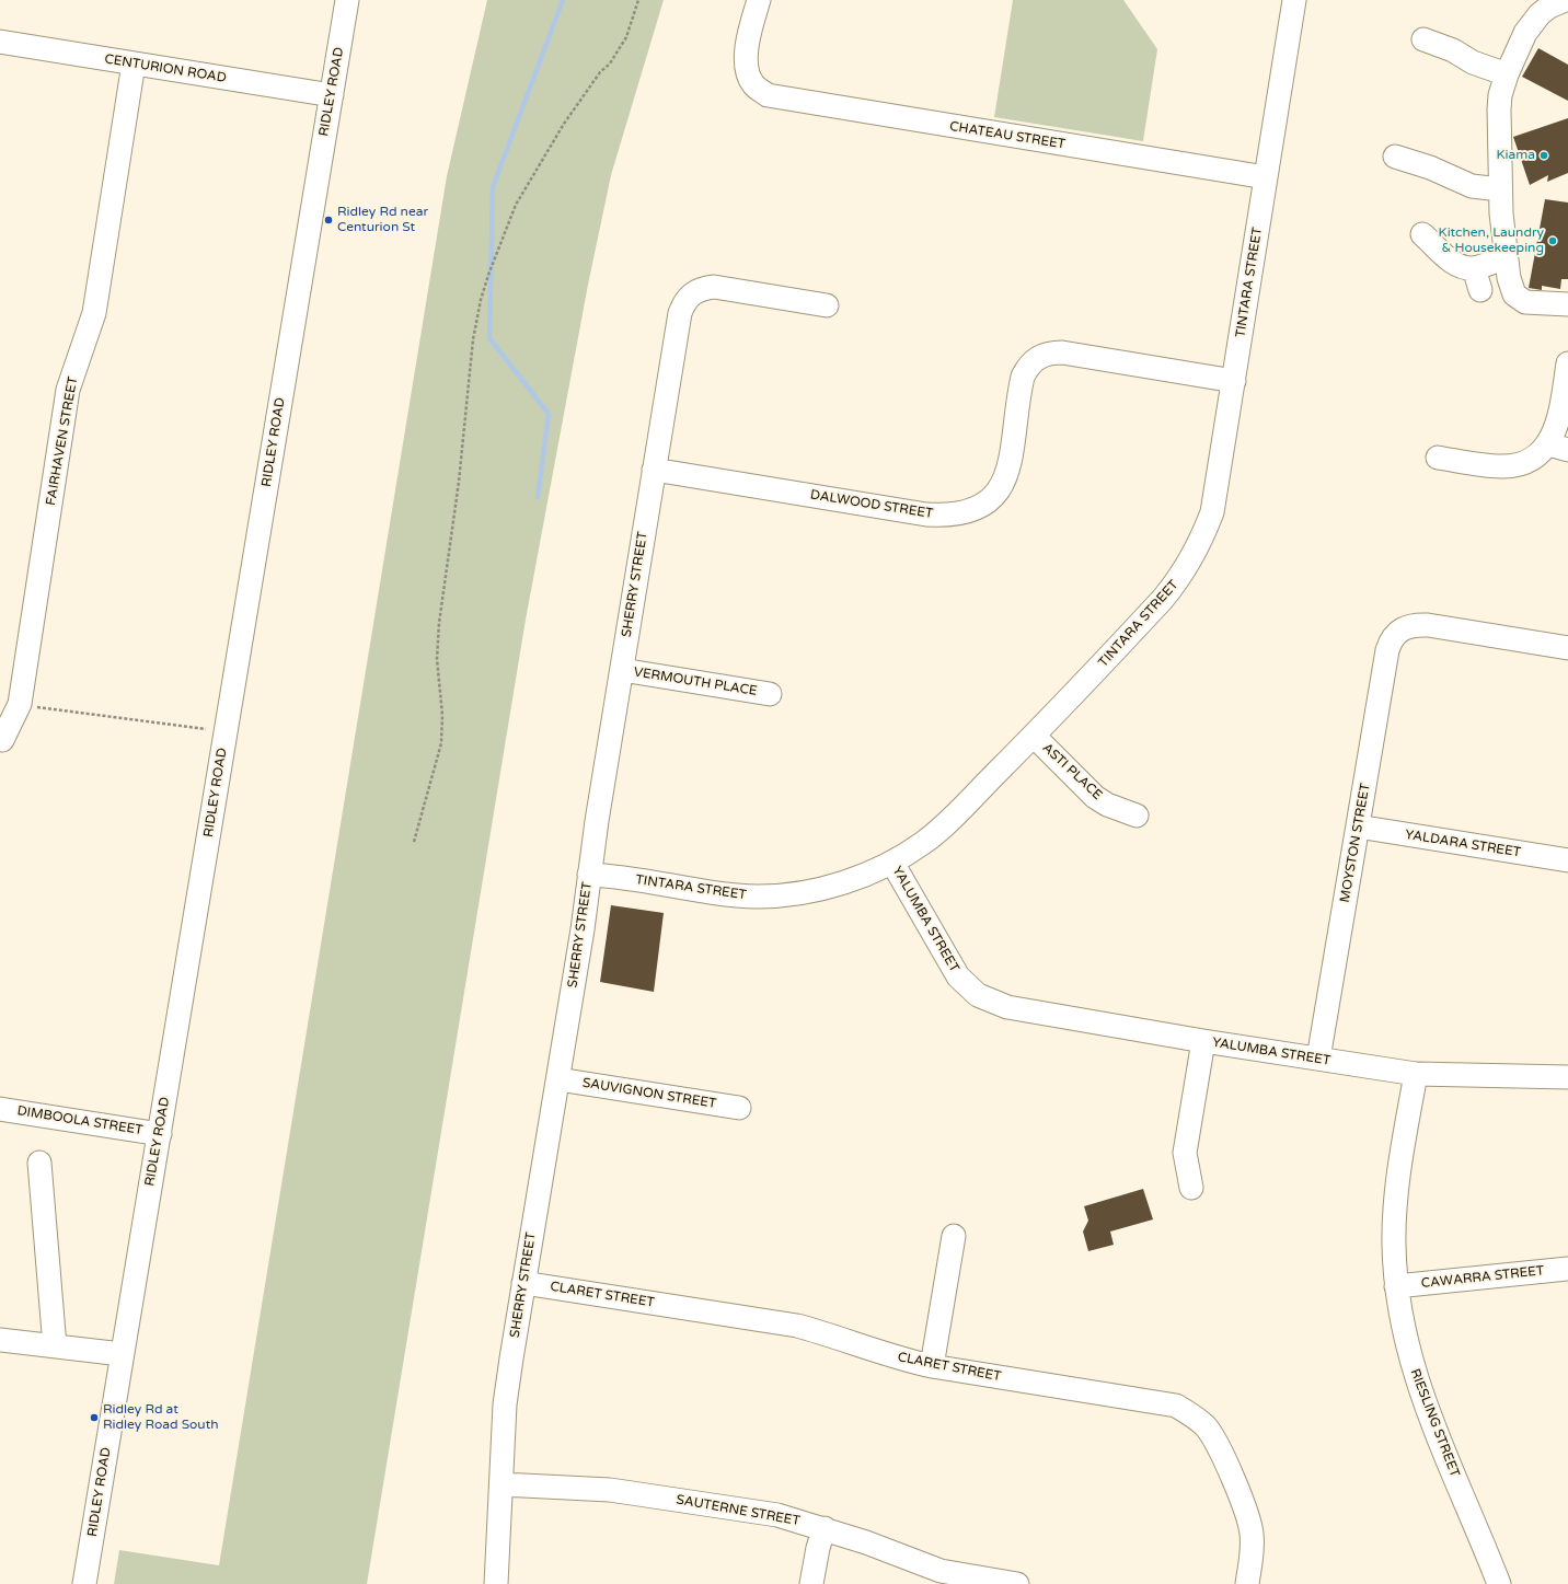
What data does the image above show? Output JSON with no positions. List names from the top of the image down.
{
  "streets": {
    "street": [
      "CENTURION ROAD",
      "RIDLEY ROAD",
      "CHATEAU STREET",
      "TINTARA STREET",
      "FAIRHAVEN STREET",
      "DALWOOD STREET",
      "SHERRY STREET",
      "VERMOUTH PLACE",
      "ASTI PLACE",
      "MOYSTON STREET",
      "YALDARA STREET",
      "YALUMBA STREET",
      "SAUVIGNON STREET",
      "DIMBOOLA STREET",
      "CAWARRA STREET",
      "CLARET STREET",
      "RIESLING STREET",
      "SAUTERNE STREET"
    ]
  },
  "crossings": [
    ["CENTURION ROAD", "RIDLEY ROAD"],
    ["CENTURION ROAD", "FAIRHAVEN STREET"],
    ["RIDLEY ROAD", "DIMBOOLA STREET"],
    ["CHATEAU STREET", "TINTARA STREET"],
    ["TINTARA STREET", "DALWOOD STREET"],
    ["TINTARA STREET", "SHERRY STREET"],
    ["TINTARA STREET", "ASTI PLACE"],
    ["TINTARA STREET", "YALUMBA STREET"],
    ["DALWOOD STREET", "SHERRY STREET"],
    ["SHERRY STREET", "VERMOUTH PLACE"],
    ["SHERRY STREET", "SAUVIGNON STREET"],
    ["SHERRY STREET", "CLARET STREET"],
    ["SHERRY STREET", "SAUTERNE STREET"],
    ["MOYSTON STREET", "YALDARA STREET"],
    ["MOYSTON STREET", "YALUMBA STREET"],
    ["YALUMBA STREET", "RIESLING STREET"],
    ["CAWARRA STREET", "RIESLING STREET"]
  ],
  "places": [
    "Kiama",
    "Ridley Rd near Centurion St",
    "Kitchen, Laundry & Housekeeping",
    "Ridley Rd at Ridley Road South"
  ]
}
